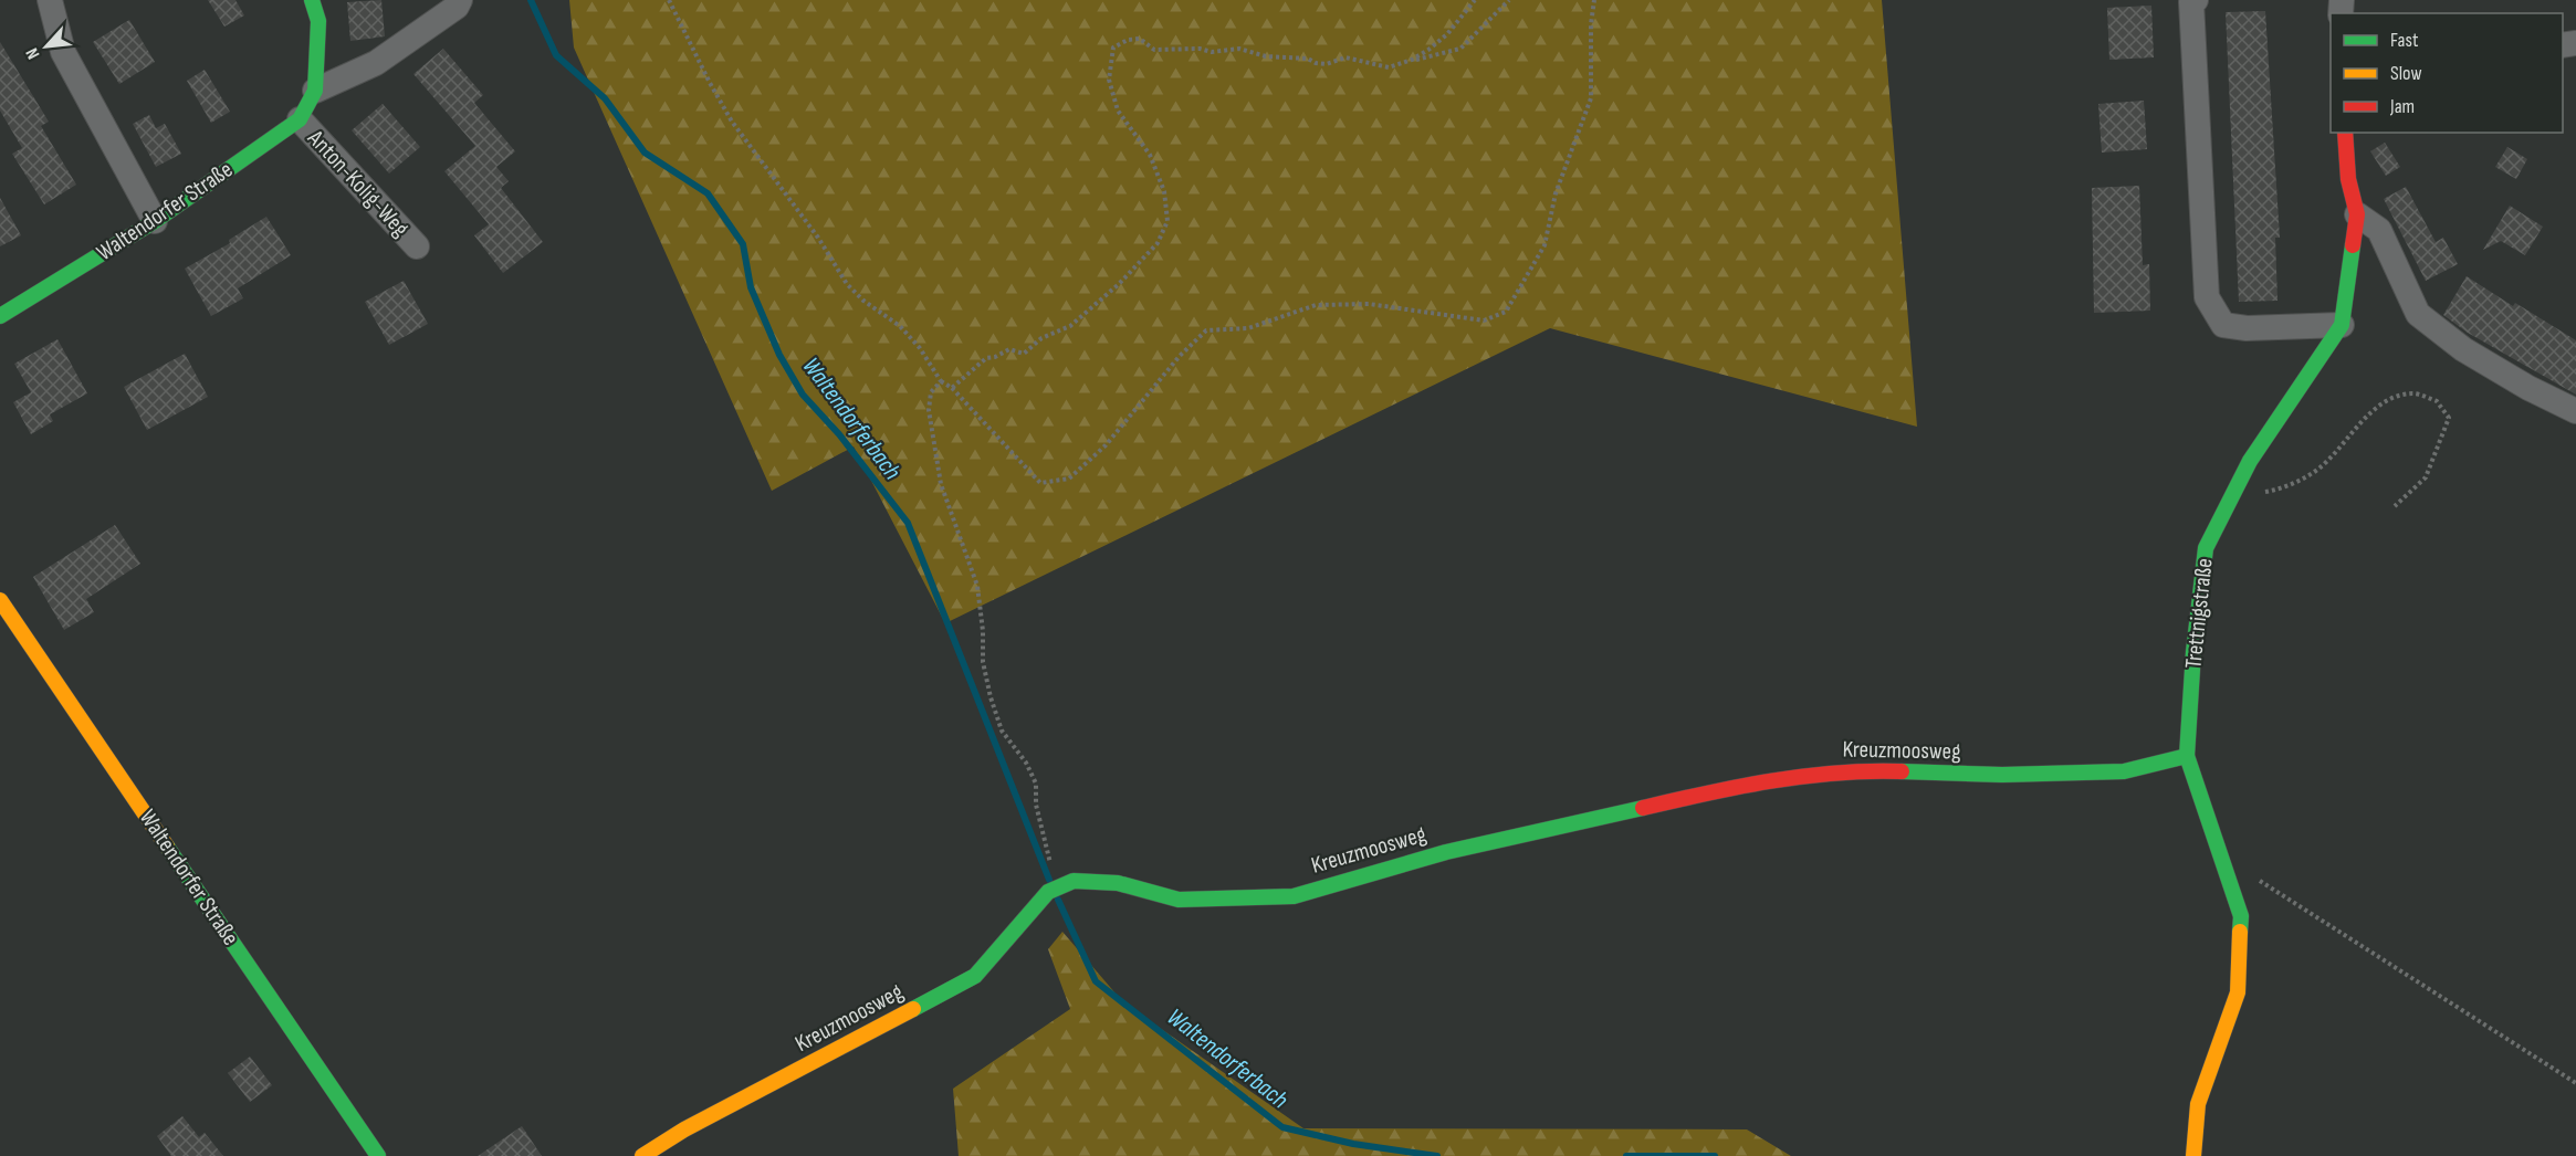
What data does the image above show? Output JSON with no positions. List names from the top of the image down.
{
  "streets": {
    "street": [
      "Anton-Kolig-Weg",
      "Waltendorfer Straße",
      "Trettnigstraße",
      "Kreuzmoosweg"
    ]
  },
  "crossings": [
    ["Anton-Kolig-Weg", "Waltendorfer Straße"],
    ["Trettnigstraße", "Kreuzmoosweg"]
  ],
  "water": ["Waltendorferbach"],
  "legend": ["Fast", "Slow", "Jam"],
  "north": "bottom left"
}
